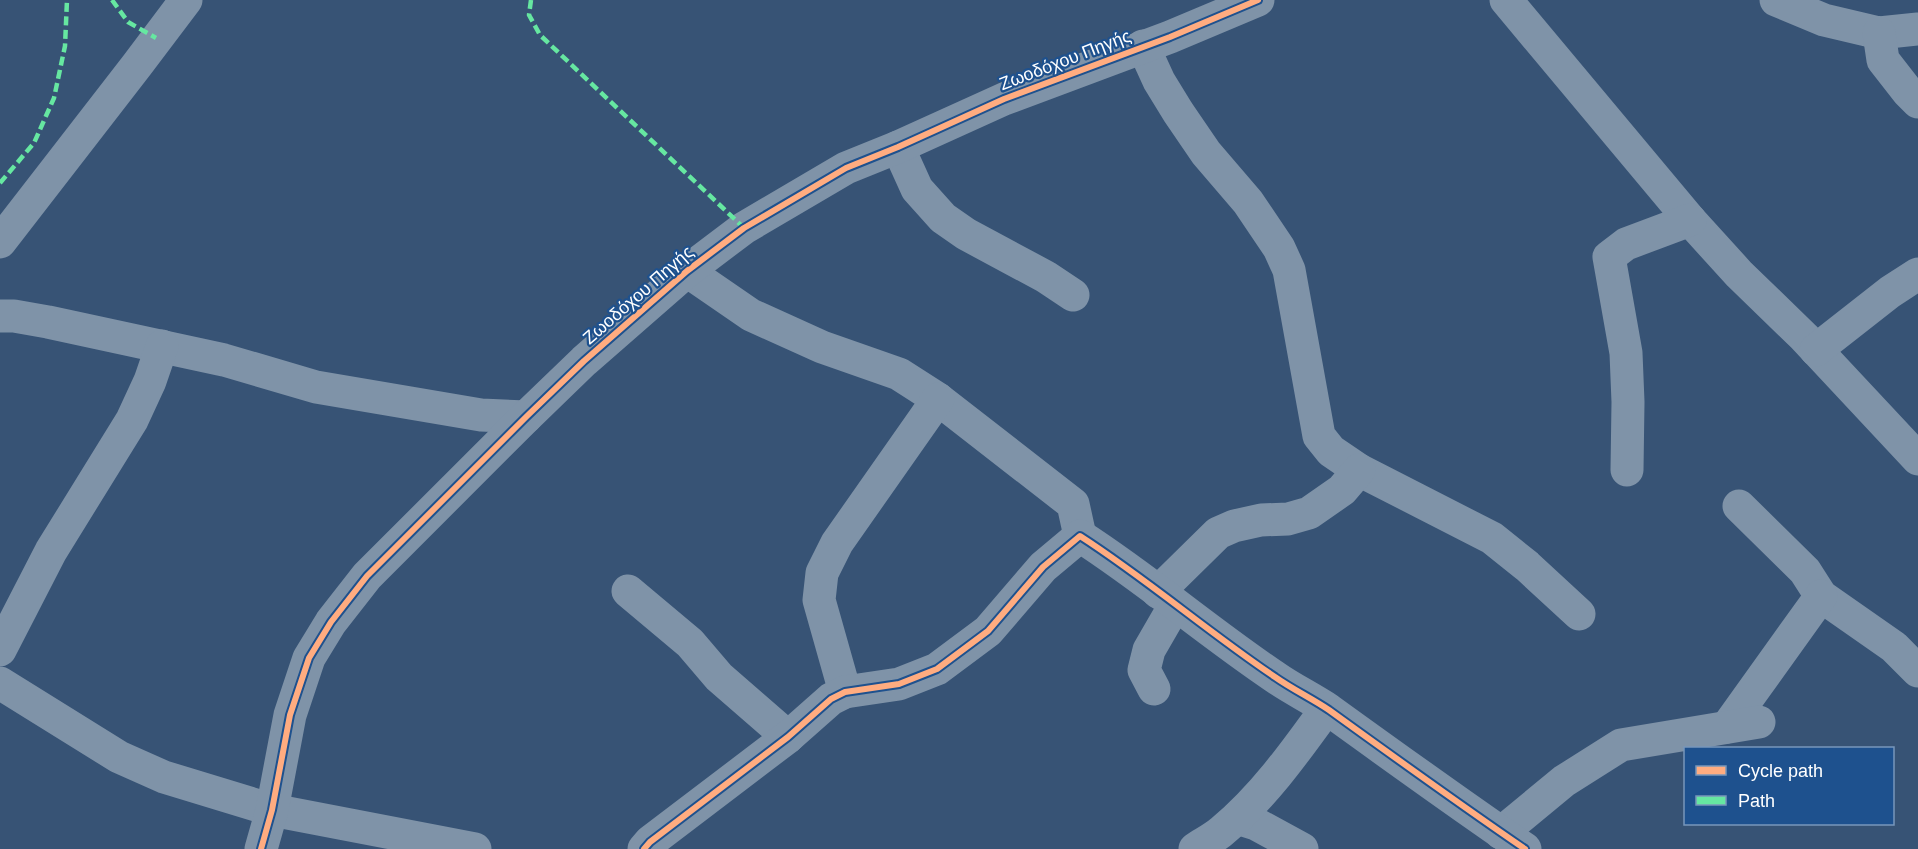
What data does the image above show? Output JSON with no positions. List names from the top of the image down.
{
  "streets": {
    "street": ["Ζωοδόχου Πηγής"]
  },
  "legend": ["Cycle path", "Path"]
}
